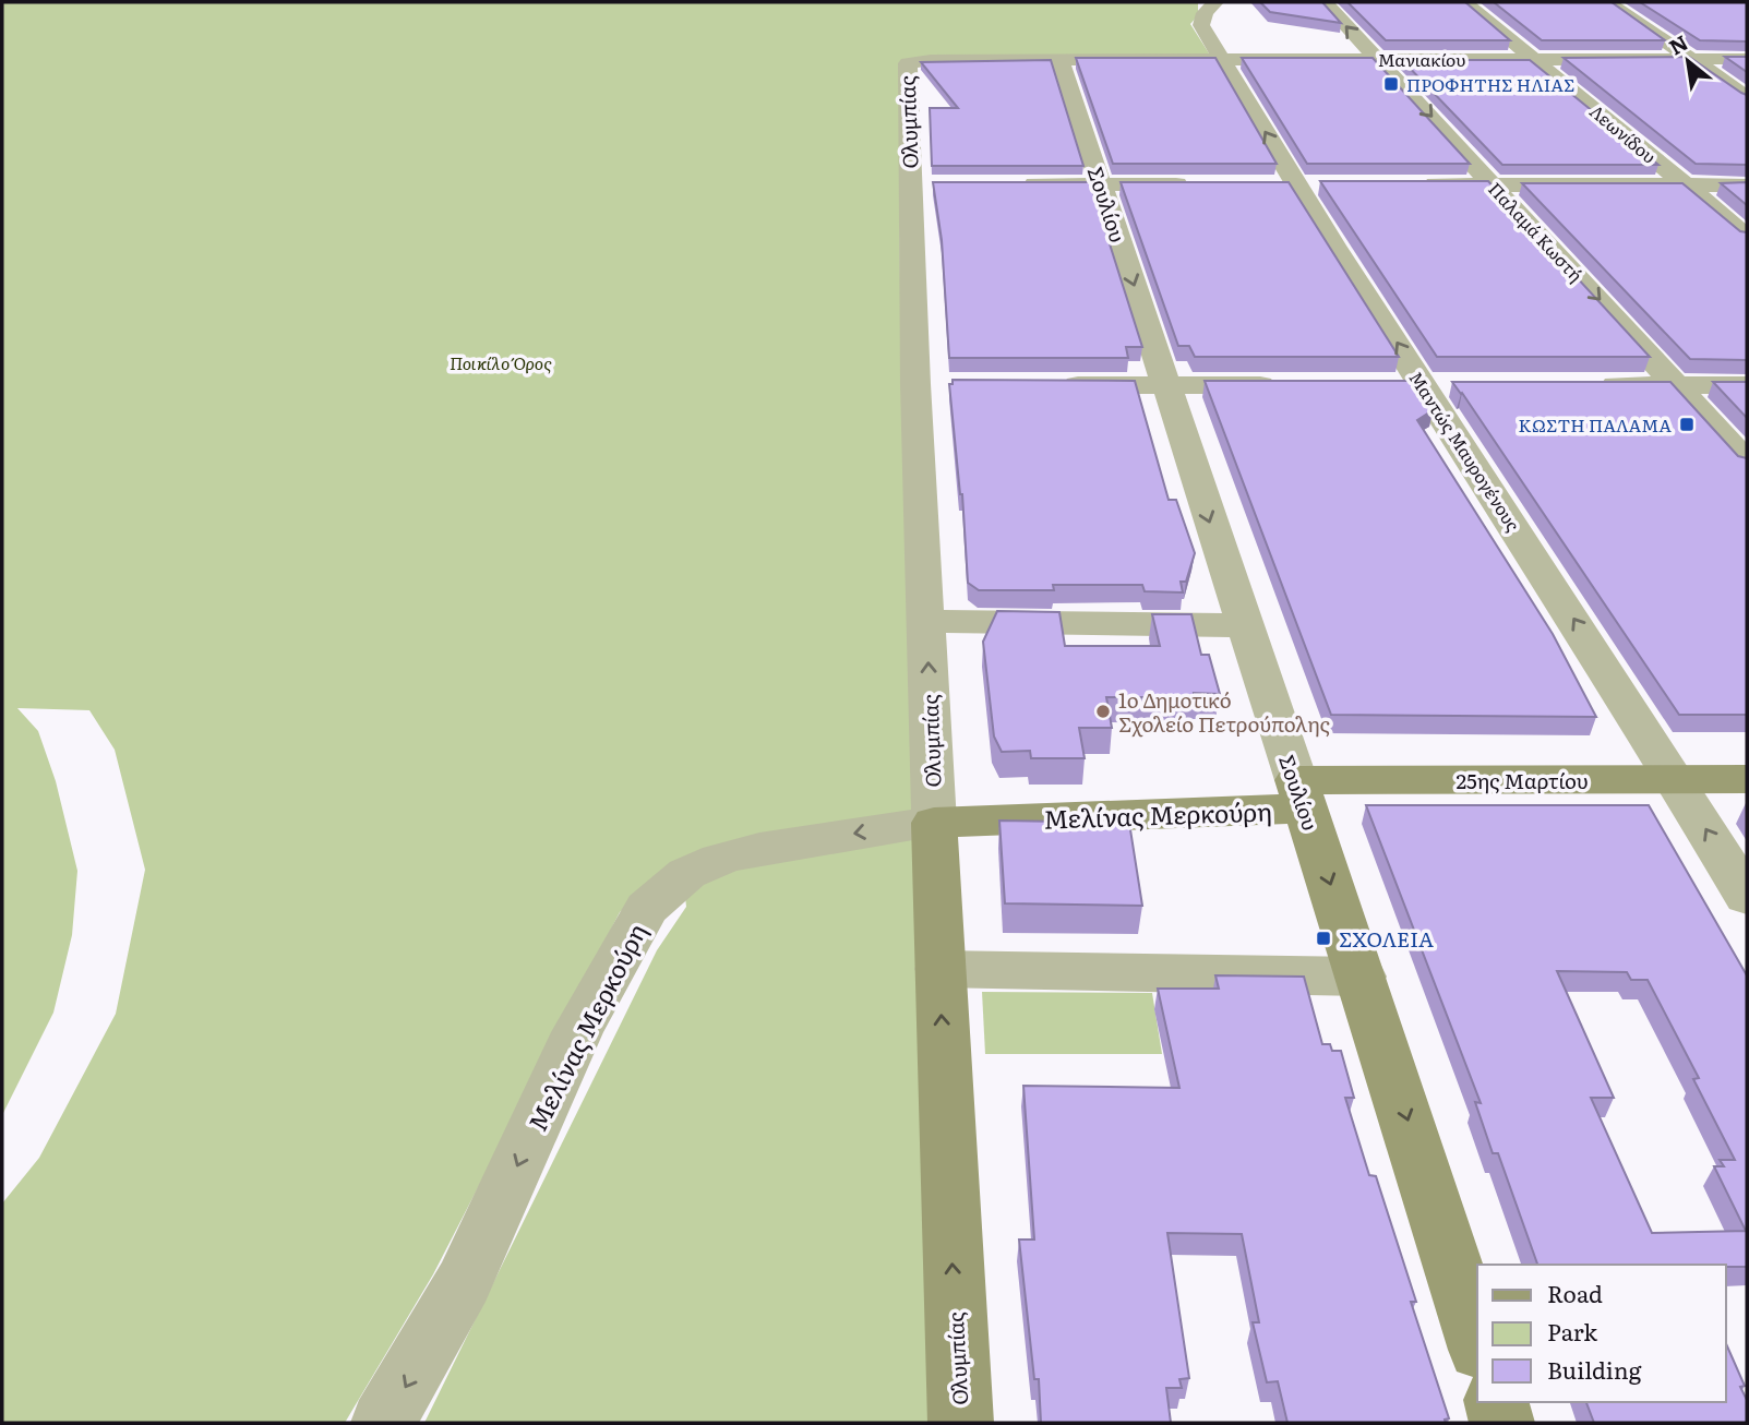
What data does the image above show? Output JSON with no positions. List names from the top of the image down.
{
  "streets": {
    "street": [
      "Μανιακίου",
      "Ολυμπίας",
      "Λεωνίδου",
      "Σουλίου",
      "Παλαμά Κωστή",
      "Μαντώς Μαυρογένους",
      "25ης Μαρτίου",
      "Μελίνας Μερκούρη"
    ]
  },
  "crossings": [
    ["Μανιακίου", "Ολυμπίας"],
    ["Μανιακίου", "Λεωνίδου"],
    ["Μανιακίου", "Σουλίου"],
    ["Μανιακίου", "Παλαμά Κωστή"],
    ["Μανιακίου", "Μαντώς Μαυρογένους"],
    ["Ολυμπίας", "Μελίνας Μερκούρη"],
    ["Σουλίου", "25ης Μαρτίου"],
    ["Σουλίου", "Μελίνας Μερκούρη"],
    ["Μαντώς Μαυρογένους", "25ης Μαρτίου"],
    ["25ης Μαρτίου", "Μελίνας Μερκούρη"]
  ],
  "one_way": [
    "Ολυμπίας",
    "Σουλίου",
    "Μαντώς Μαυρογένους",
    "Μελίνας Μερκούρη"
  ],
  "parks": ["Ποικίλο Όρος"],
  "places": {
    "transit": ["ΠΡΟΦΗΤΗΣ ΗΛΙΑΣ", "ΚΩΣΤΗ ΠΑΛΑΜΑ", "ΣΧΟΛΕΙΑ"],
    "other": ["1ο Δημοτικό Σχολείο Πετρούπολης"]
  },
  "legend": ["Road", "Park", "Building"],
  "north": "top left"
}
